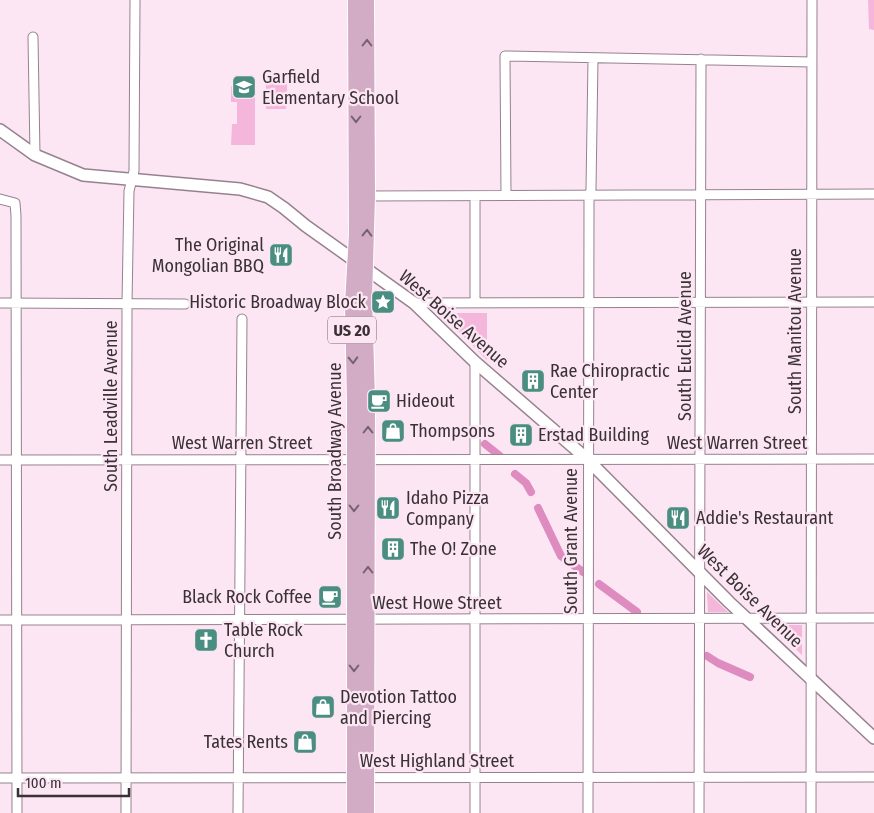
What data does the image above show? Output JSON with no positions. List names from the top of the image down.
{
  "streets": {
    "main road": ["US 20", "South Broadway Avenue"],
    "street": [
      "West Boise Avenue",
      "South Manitou Avenue",
      "South Euclid Avenue",
      "South Leadville Avenue",
      "West Warren Street",
      "South Grant Avenue",
      "West Howe Street",
      "West Highland Street"
    ]
  },
  "crossings": [
    ["West Boise Avenue", "South Manitou Avenue"],
    ["West Boise Avenue", "South Euclid Avenue"],
    ["West Boise Avenue", "South Leadville Avenue"],
    ["West Boise Avenue", "West Warren Street"],
    ["West Boise Avenue", "South Broadway Avenue"],
    ["West Boise Avenue", "South Grant Avenue"],
    ["West Boise Avenue", "West Howe Street"],
    ["South Manitou Avenue", "West Warren Street"],
    ["South Manitou Avenue", "West Howe Street"],
    ["South Manitou Avenue", "West Highland Street"],
    ["South Euclid Avenue", "West Warren Street"],
    ["South Euclid Avenue", "West Howe Street"],
    ["South Euclid Avenue", "West Highland Street"],
    ["South Leadville Avenue", "West Warren Street"],
    ["South Leadville Avenue", "West Howe Street"],
    ["South Leadville Avenue", "West Highland Street"],
    ["West Warren Street", "South Broadway Avenue"],
    ["West Warren Street", "South Grant Avenue"],
    ["South Broadway Avenue", "West Howe Street"],
    ["South Broadway Avenue", "West Highland Street"],
    ["South Grant Avenue", "West Howe Street"],
    ["South Grant Avenue", "West Highland Street"]
  ],
  "places": {
    "school or university": ["Garfield Elementary School"],
    "restaurant": ["The Original Mongolian BBQ", "Idaho Pizza Company", "Addie's Restaurant"],
    "place": ["Historic Broadway Block"],
    "building": ["Rae Chiropractic Center", "Erstad Building", "The O! Zone"],
    "cafe": ["Hideout", "Black Rock Coffee"],
    "shop": ["Thompsons", "Devotion Tattoo and Piercing", "Tates Rents"],
    "church": ["Table Rock Church"]
  },
  "scale_bar": "100 m"
}
